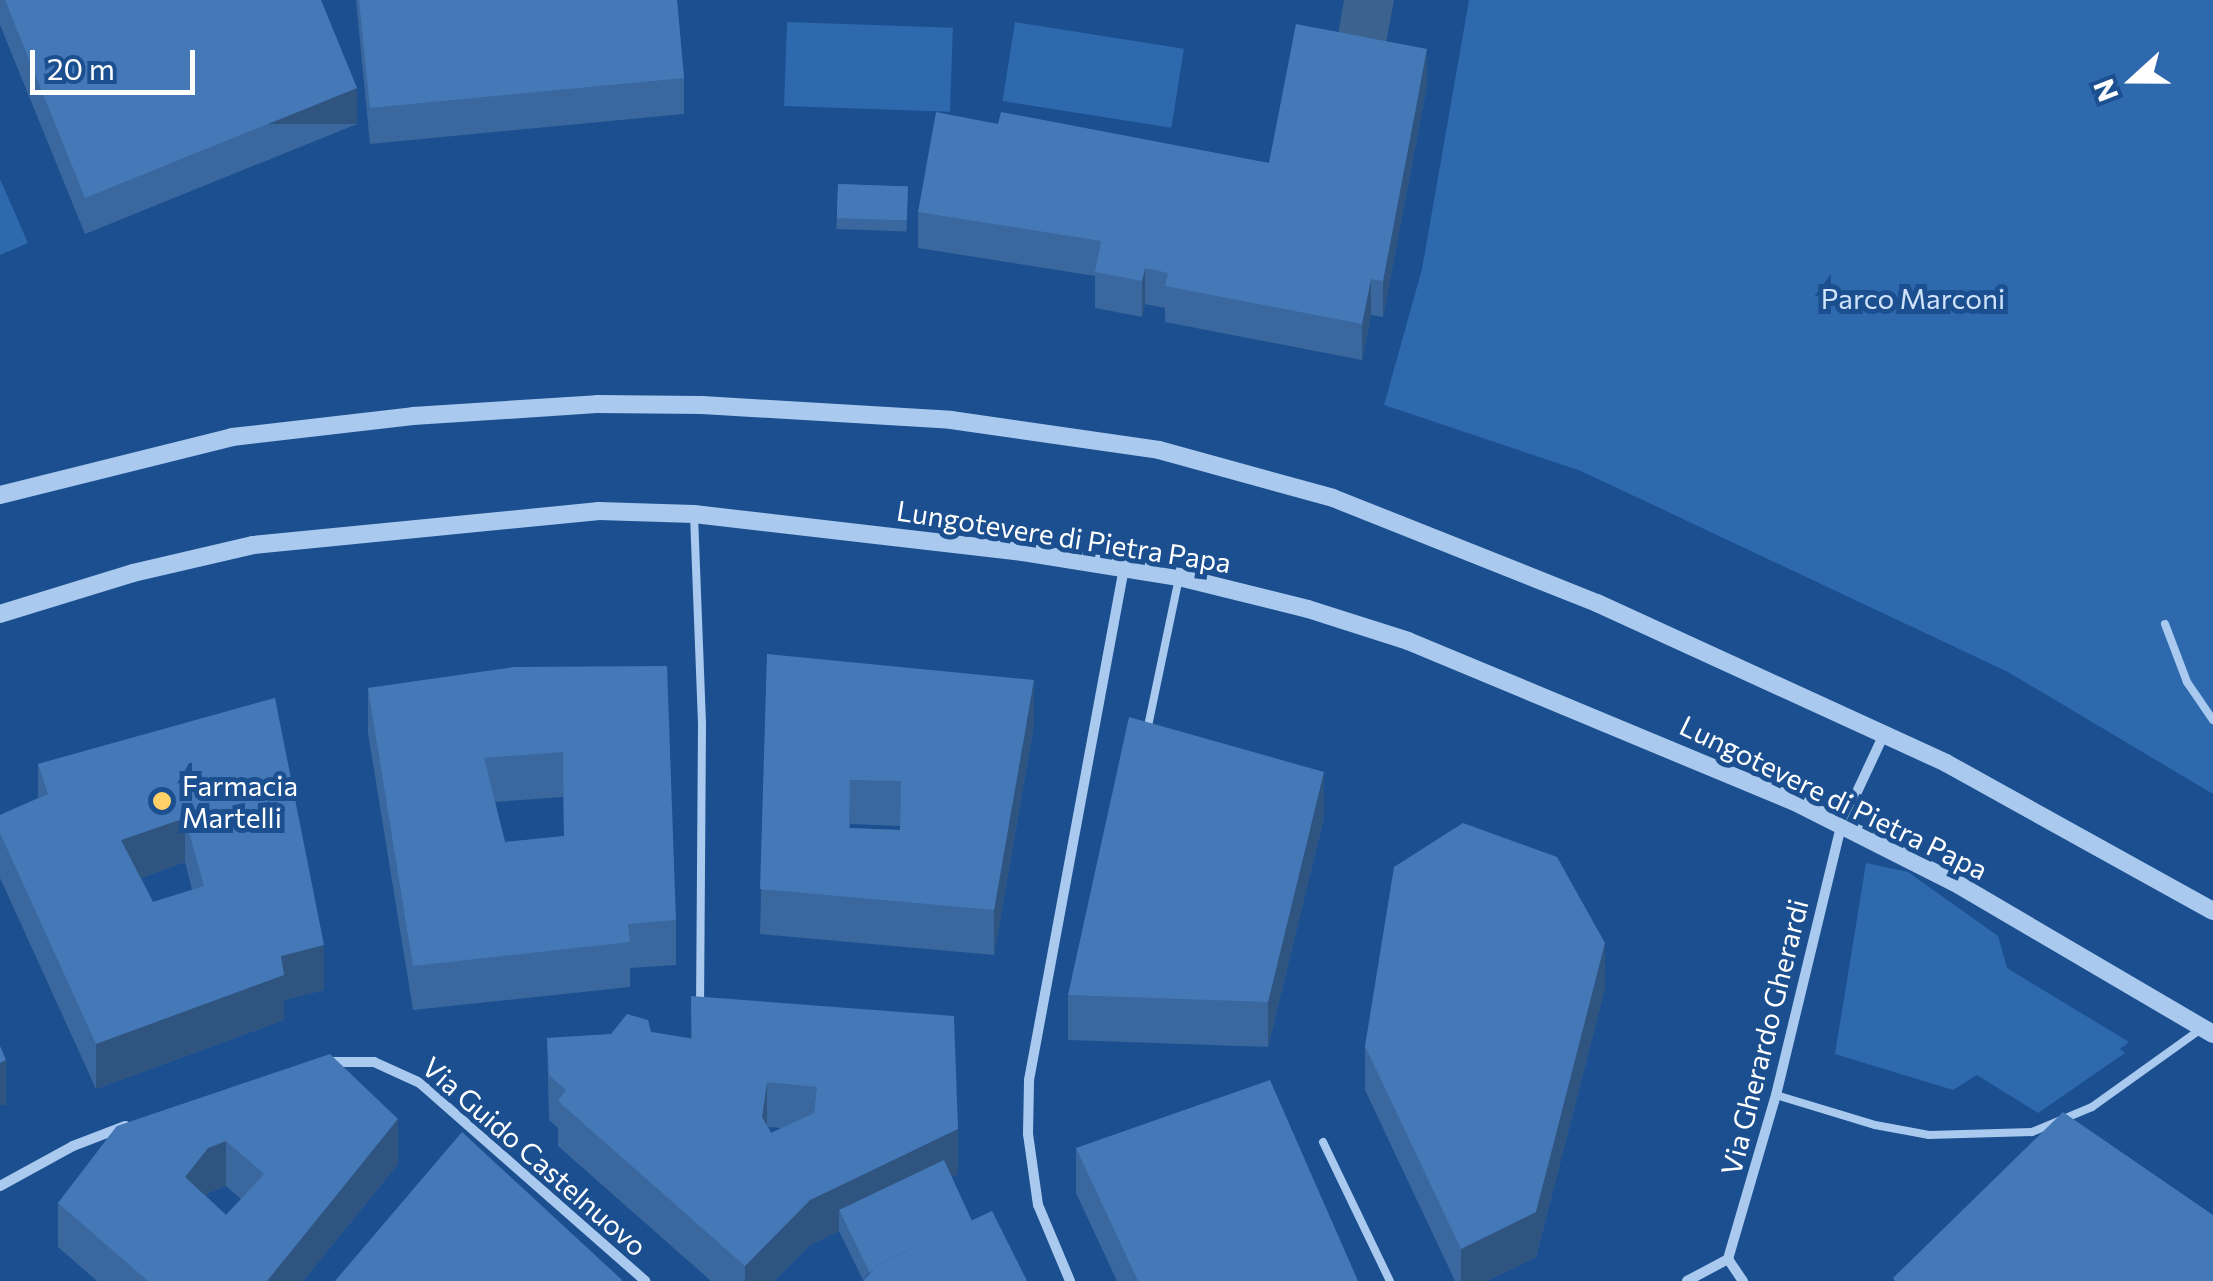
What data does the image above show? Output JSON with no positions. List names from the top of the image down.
{
  "streets": {
    "street": ["Lungotevere di Pietra Papa", "Via Gherardo Gherardi", "Via Guido Castelnuovo"]
  },
  "crossings": [
    ["Lungotevere di Pietra Papa", "Via Gherardo Gherardi"]
  ],
  "parks": ["Parco Marconi"],
  "places": ["Farmacia Martelli"],
  "scale_bar": "20 m",
  "north": "left"
}
